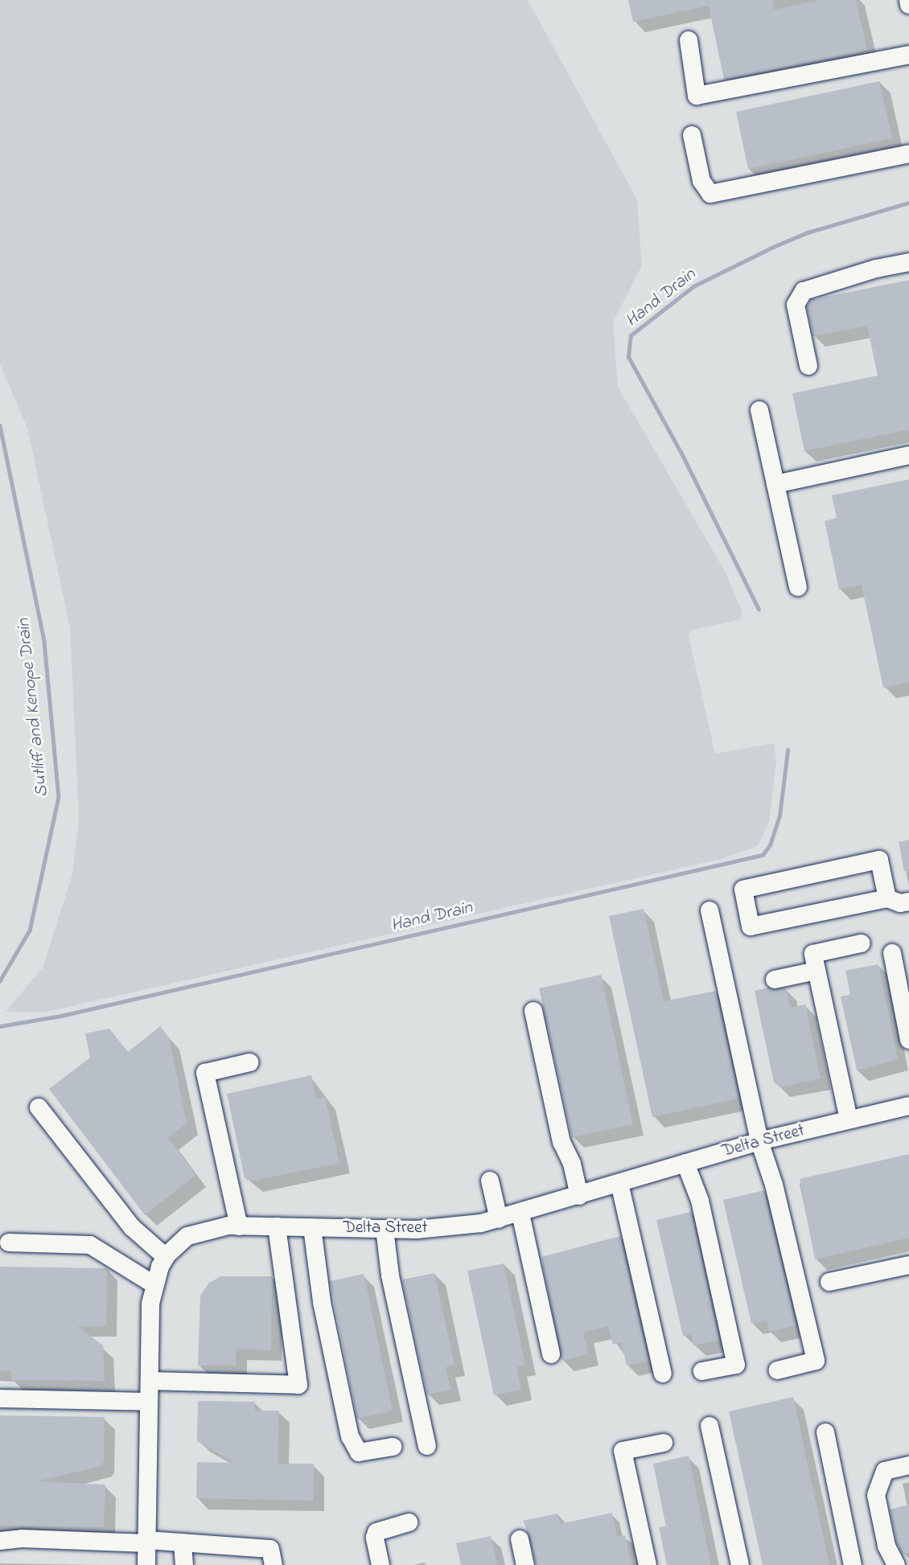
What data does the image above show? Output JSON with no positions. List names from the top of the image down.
{
  "streets": {
    "street": ["Delta Street"]
  },
  "water": ["Hand Drain", "Sutliff and Kenope Drain"]
}
